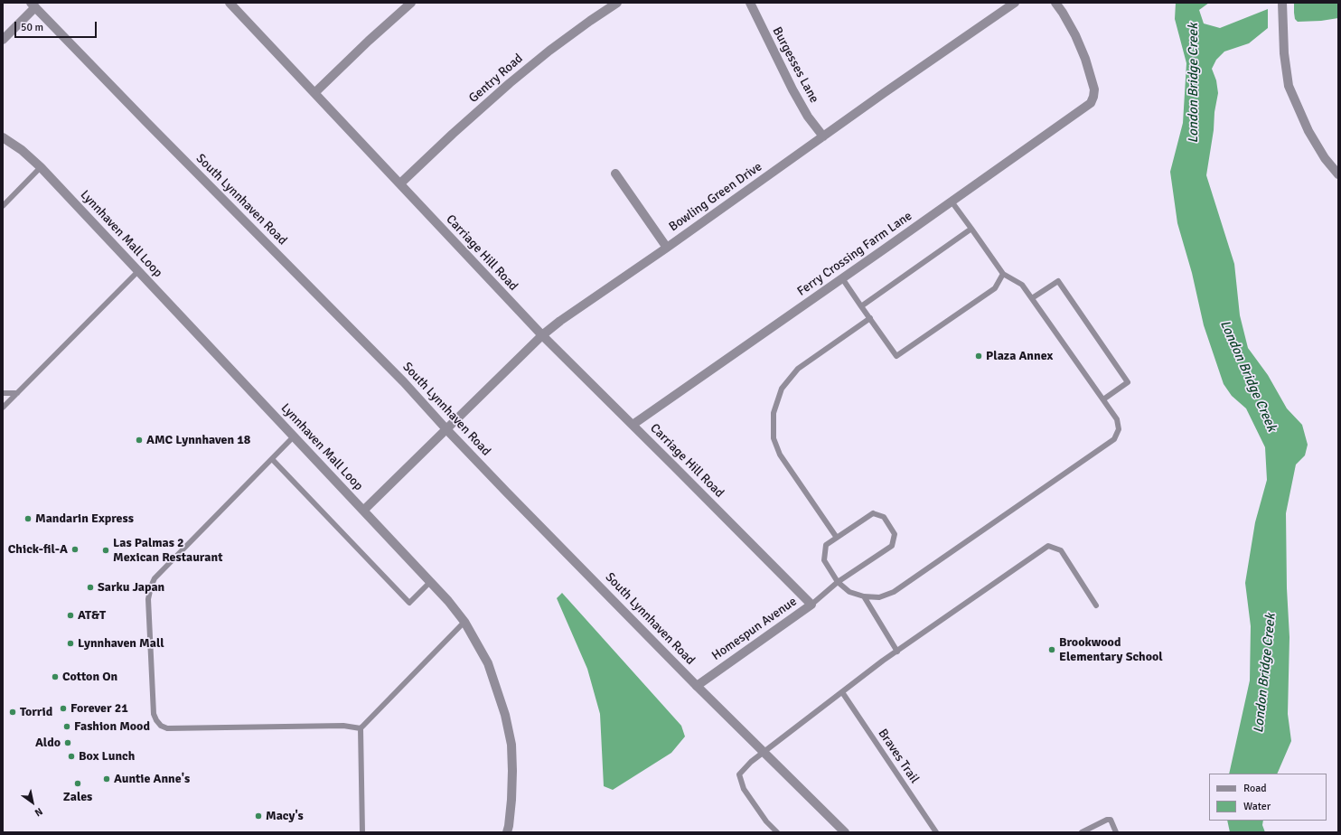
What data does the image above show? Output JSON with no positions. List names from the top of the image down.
{
  "streets": {
    "street": [
      "Burgesses Lane",
      "Gentry Road",
      "Bowling Green Drive",
      "South Lynnhaven Road",
      "Lynnhaven Mall Loop",
      "Carriage Hill Road",
      "Ferry Crossing Farm Lane",
      "Homespun Avenue"
    ],
    "lane": ["Braves Trail"]
  },
  "crossings": [
    ["Burgesses Lane", "Bowling Green Drive"],
    ["Gentry Road", "Carriage Hill Road"],
    ["Bowling Green Drive", "South Lynnhaven Road"],
    ["Bowling Green Drive", "Lynnhaven Mall Loop"],
    ["Bowling Green Drive", "Carriage Hill Road"],
    ["South Lynnhaven Road", "Homespun Avenue"],
    ["Carriage Hill Road", "Ferry Crossing Farm Lane"],
    ["Carriage Hill Road", "Homespun Avenue"]
  ],
  "water": ["London Bridge Creek"],
  "places": [
    "Plaza Annex",
    "AMC Lynnhaven 18",
    "Mandarin Express",
    "Chick-fil-A",
    "Las Palmas 2 Mexican Restaurant",
    "Sarku Japan",
    "AT&T",
    "Lynnhaven Mall",
    "Brookwood Elementary School",
    "Cotton On",
    "Forever 21",
    "Torrid",
    "Fashion Mood",
    "Aldo",
    "Box Lunch",
    "Auntie Anne's",
    "Zales",
    "Macy's"
  ],
  "legend": ["Road", "Water"],
  "scale_bar": "50 m",
  "north": "bottom right"
}
